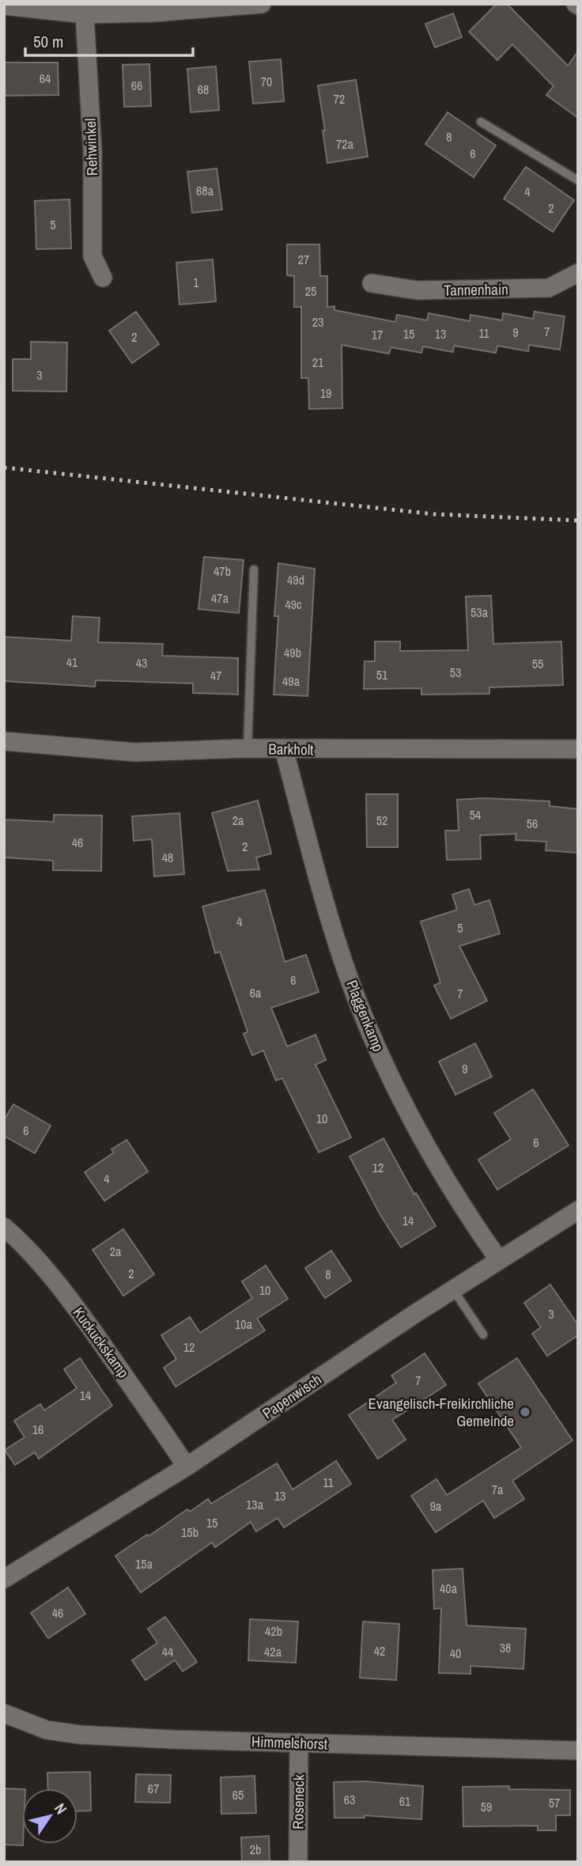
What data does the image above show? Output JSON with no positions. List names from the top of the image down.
{
  "streets": {
    "street": [
      "Rehwinkel",
      "Tannenhain",
      "Barkholt",
      "Plaggenkamp",
      "Kuckuckskamp",
      "Papenwisch",
      "Himmelshorst",
      "Roseneck"
    ]
  },
  "crossings": [
    ["Barkholt", "Plaggenkamp"],
    ["Plaggenkamp", "Papenwisch"],
    ["Kuckuckskamp", "Papenwisch"],
    ["Himmelshorst", "Roseneck"]
  ],
  "places": ["Evangelisch-Freikirchliche Gemeinde"],
  "house_numbers": [
    "64",
    "70",
    "66",
    "68",
    "72",
    "8",
    "72a",
    "6",
    "68a",
    "4",
    "2",
    "5",
    "27",
    "1",
    "25",
    "23",
    "7",
    "9",
    "11",
    "15",
    "13",
    "17",
    "2",
    "21",
    "3",
    "19",
    "47b",
    "49d",
    "47a",
    "49c",
    "53a",
    "49b",
    "41",
    "43",
    "55",
    "53",
    "51",
    "47",
    "49a",
    "54",
    "2a",
    "52",
    "56",
    "46",
    "2",
    "48",
    "4",
    "5",
    "6",
    "6a",
    "7",
    "9",
    "10",
    "6",
    "6",
    "12",
    "4",
    "14",
    "2a",
    "2",
    "8",
    "10",
    "3",
    "10a",
    "12",
    "7",
    "14",
    "16",
    "11",
    "7a",
    "13",
    "13a",
    "9a",
    "15",
    "15b",
    "15a",
    "40a",
    "46",
    "42b",
    "38",
    "42",
    "44",
    "42a",
    "40",
    "67",
    "65",
    "63",
    "61",
    "57",
    "59",
    "2b"
  ],
  "scale_bar": "50 m",
  "north": "top right"
}
